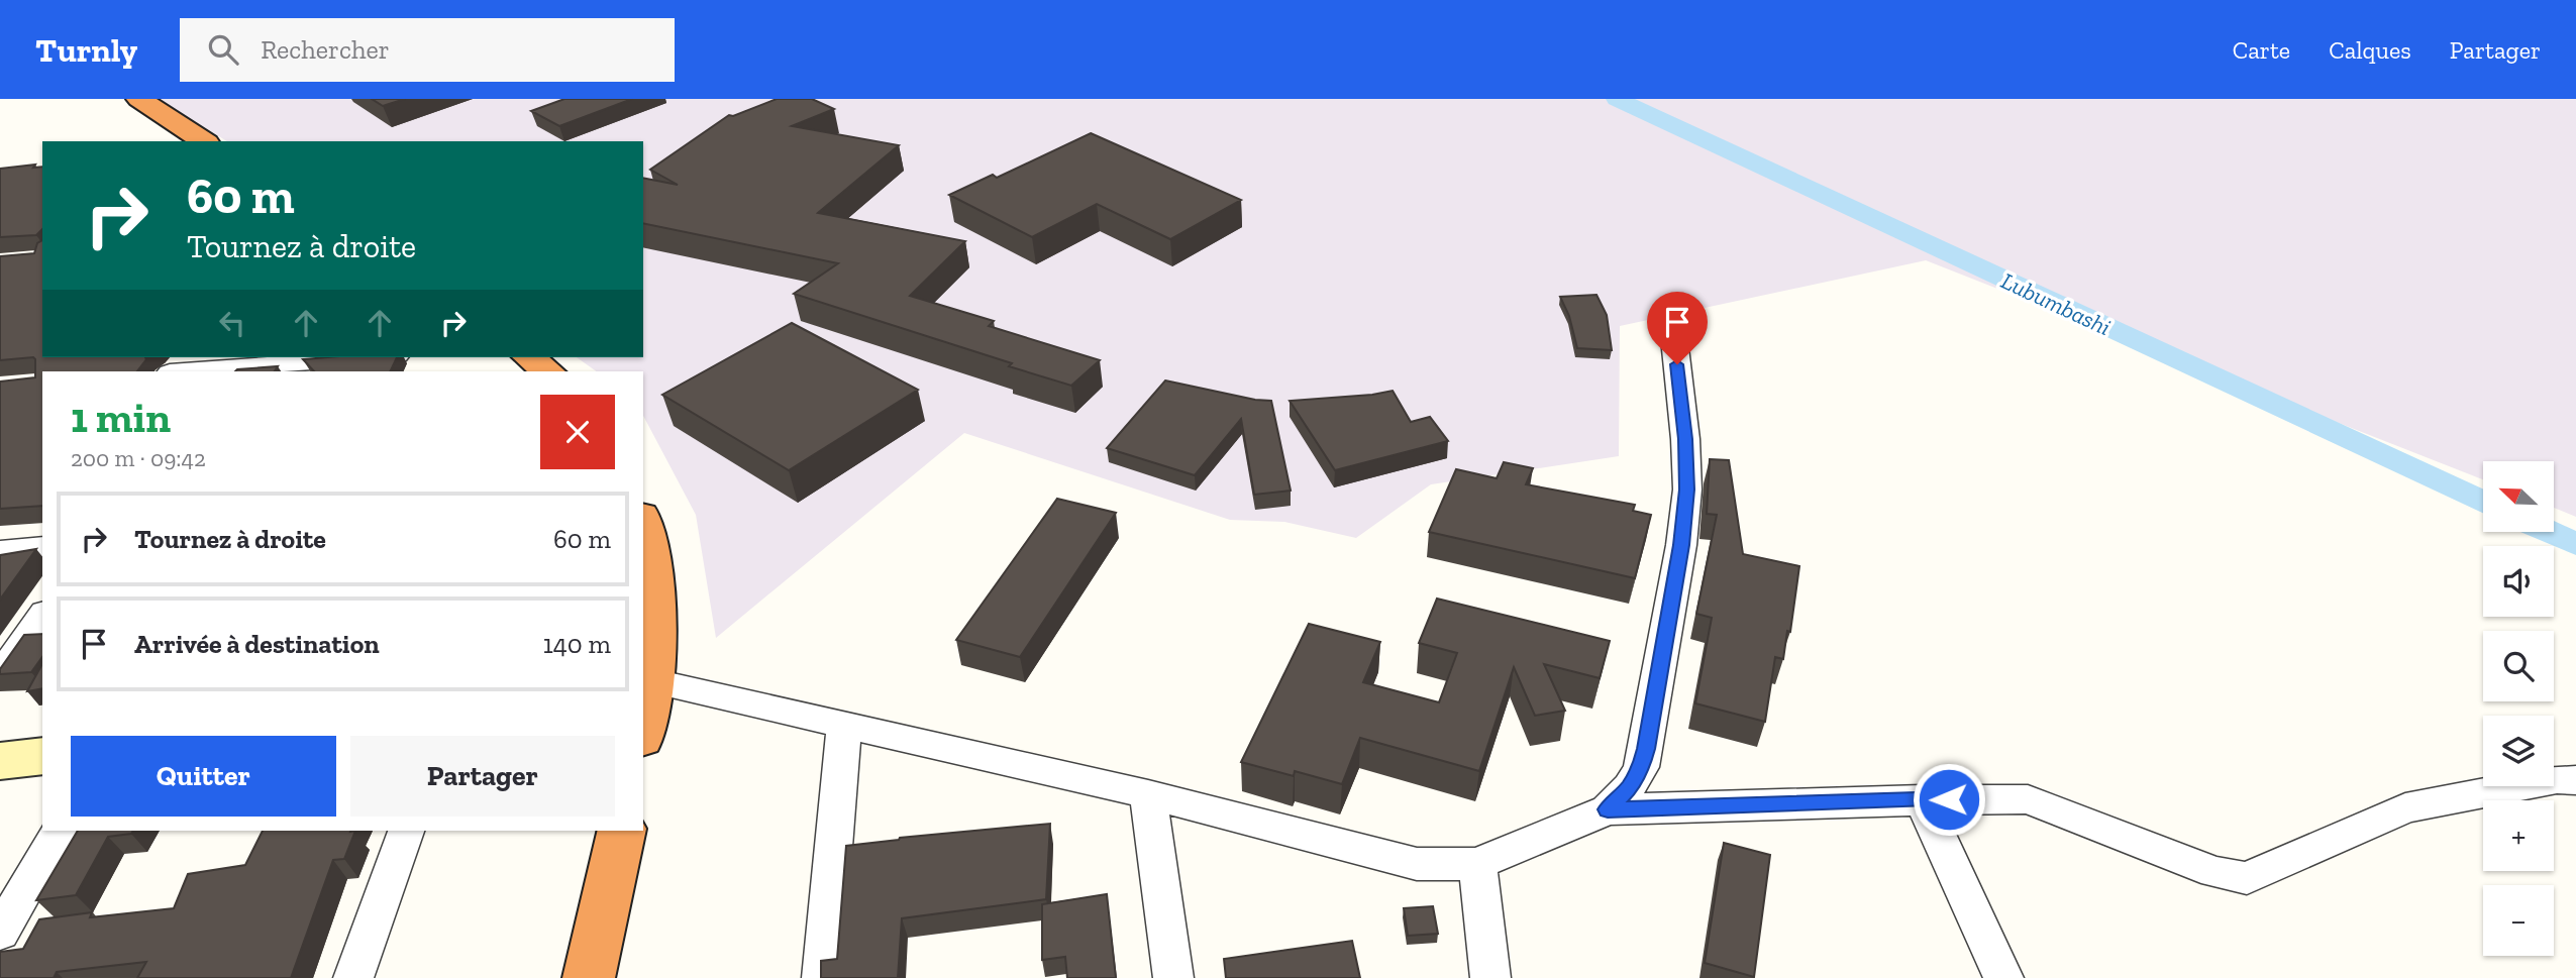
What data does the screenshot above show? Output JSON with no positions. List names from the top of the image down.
{
  "water": ["Lubumbashi"],
  "north": "top left",
  "page": {
    "header": "Turnly",
    "search": "Rechercher",
    "nav": ["Carte", "Calques", "Partager"],
    "turn": ["60 m", "Tournez à droite"],
    "heading": ["1 min", "200 m · 09:42"],
    "map_buttons": ["+", "−"],
    "list": [
      {
        "name": "Tournez à droite",
        "value": "60 m"
      },
      {
        "name": "Arrivée à destination",
        "value": "140 m"
      }
    ],
    "buttons": ["Quitter", "Partager"]
  }
}
